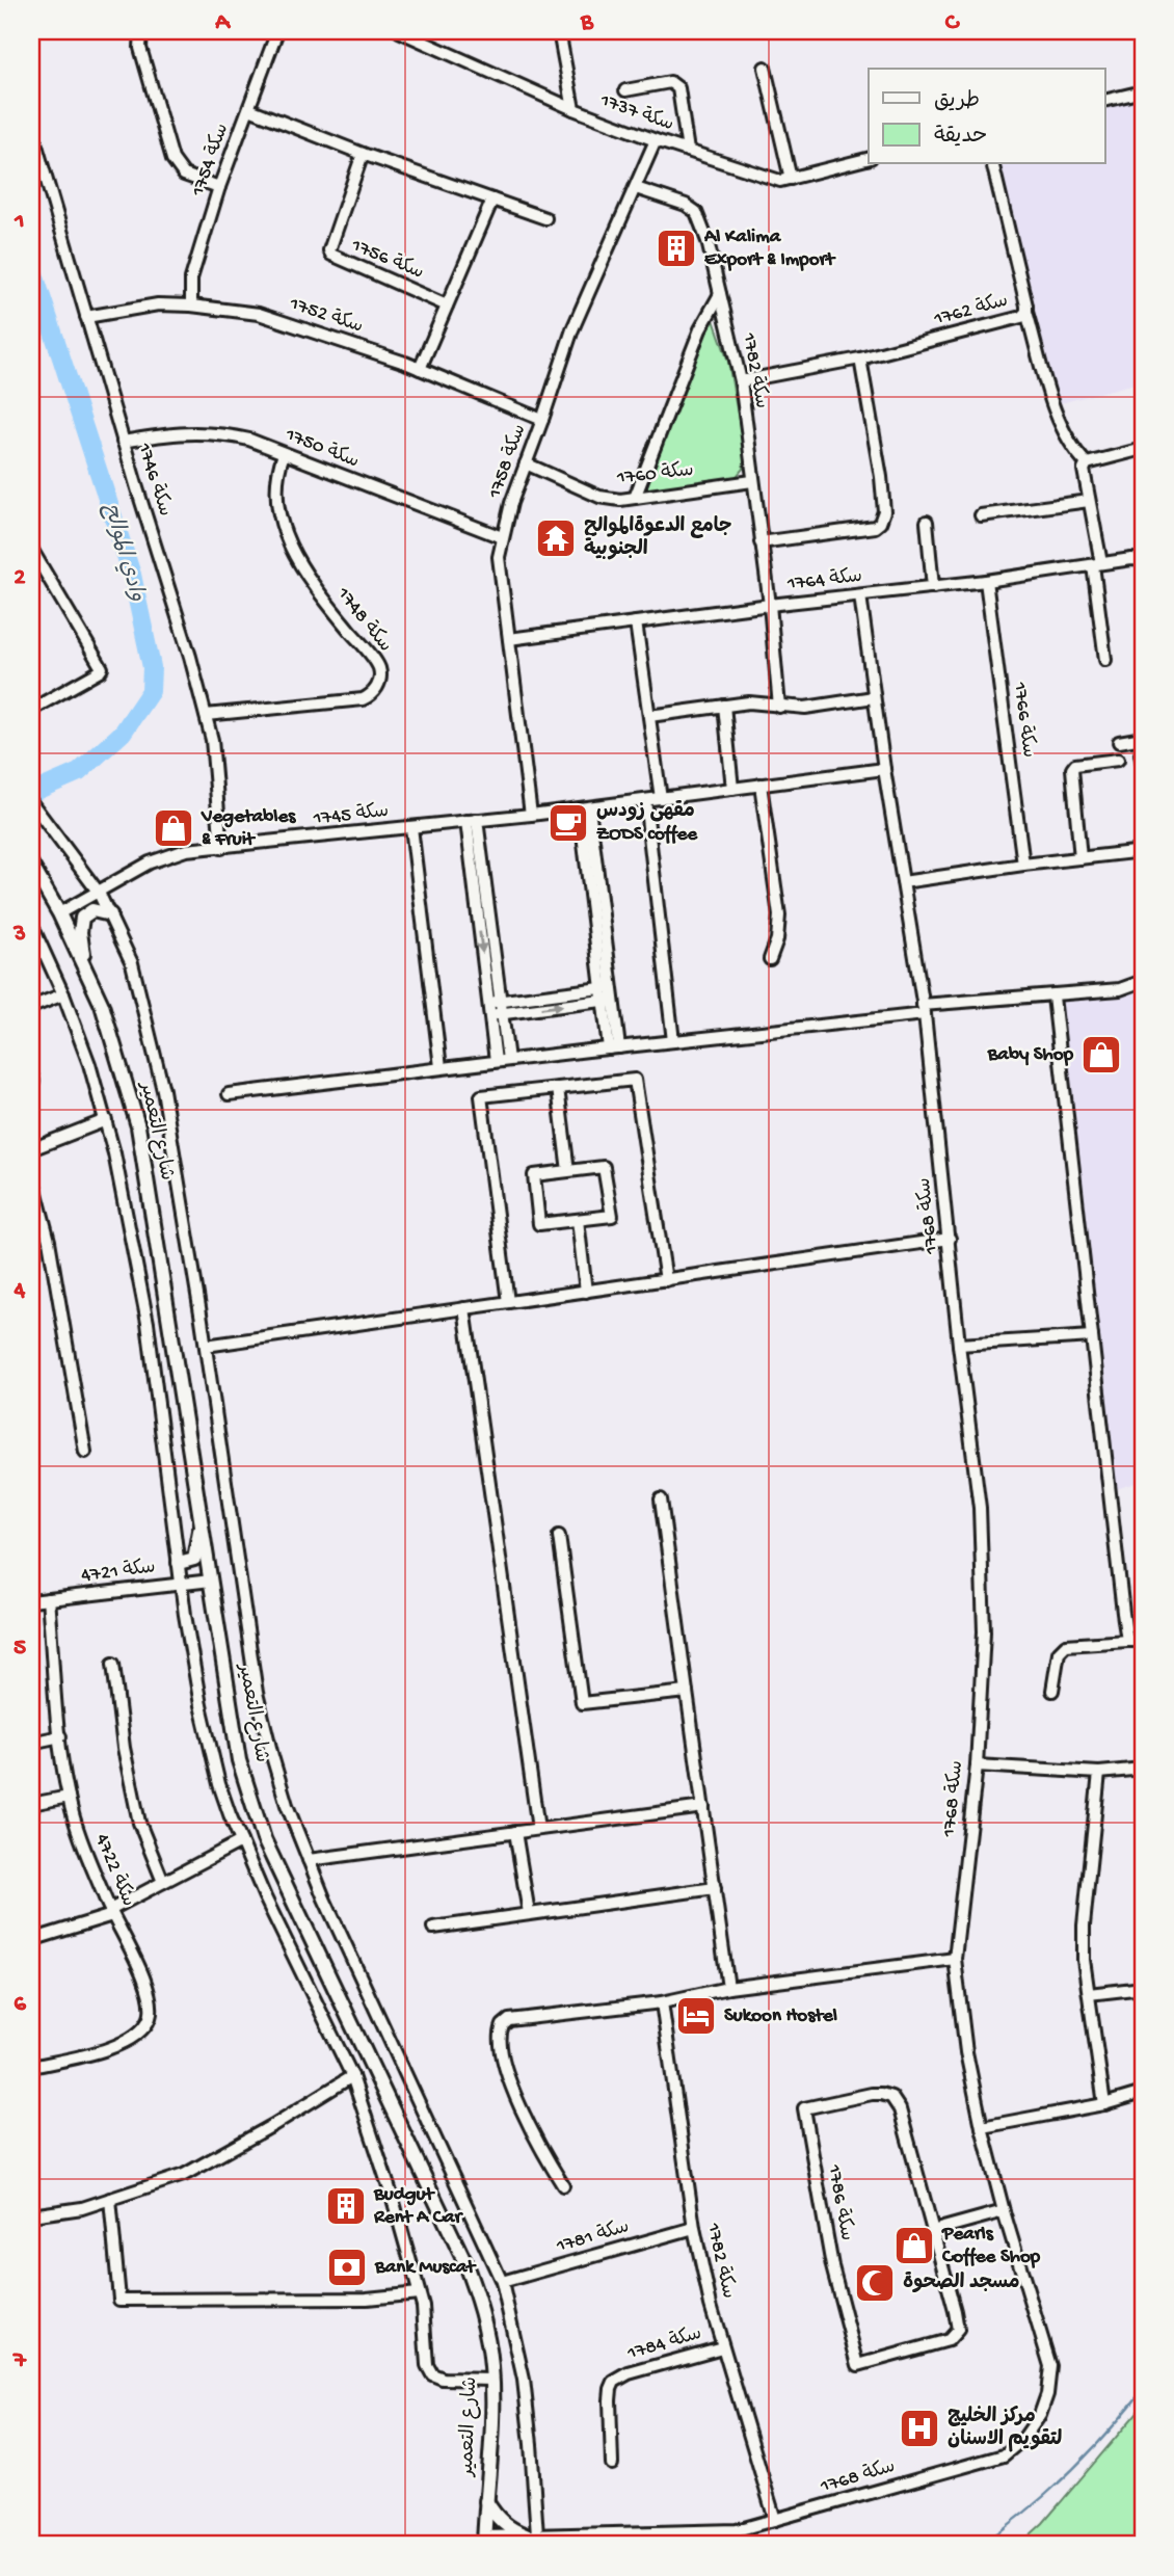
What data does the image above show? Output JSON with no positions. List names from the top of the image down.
{
  "streets": {
    "main road": ["شارع التعمير"],
    "street": [
      "سكة 1737",
      "سكة 1754",
      "سكة 1756",
      "سكة 1762",
      "سكة 1752",
      "سكة 1782",
      "سكة 1750",
      "سكة 1758",
      "سكة 1760",
      "سكة 1746",
      "سكة 1764",
      "سكة 1748",
      "سكة 1766",
      "سكة 1745",
      "سكة 1768",
      "سكة 4721",
      "سكة 4722",
      "سكة 1786",
      "سكة 1781",
      "سكة 1784"
    ]
  },
  "crossings": [
    ["سكة 1737", "سكة 1758"],
    ["سكة 1754", "سكة 1752"],
    ["سكة 1762", "سكة 1782"],
    ["سكة 1752", "سكة 1758"],
    ["سكة 1752", "سكة 1746"],
    ["سكة 1782", "سكة 1758"],
    ["سكة 1782", "سكة 1760"],
    ["سكة 1782", "سكة 1764"],
    ["سكة 1782", "سكة 1768"],
    ["سكة 1782", "سكة 1781"],
    ["سكة 1782", "سكة 1784"],
    ["سكة 1750", "سكة 1758"],
    ["سكة 1750", "سكة 1746"],
    ["سكة 1750", "سكة 1748"],
    ["سكة 1758", "سكة 1760"],
    ["سكة 1758", "سكة 1764"],
    ["سكة 1758", "سكة 1745"],
    ["سكة 1746", "سكة 1748"],
    ["سكة 1746", "سكة 1745"],
    ["سكة 1764", "سكة 1766"],
    ["سكة 1764", "سكة 1768"],
    ["سكة 1745", "شارع التعمير"],
    ["سكة 1745", "سكة 1768"],
    ["شارع التعمير", "سكة 1768"],
    ["شارع التعمير", "سكة 4721"],
    ["سكة 4721", "سكة 4722"]
  ],
  "water": ["وادي الموالح"],
  "places": {
    "building": ["Al Kalima Export & Import", "Budgut Rent A Car"],
    "temple": ["جامع الدعوةالموالح الجنوبية"],
    "cafe": ["مقهى زودس ZODS coffee"],
    "shop": ["Vegetables & Fruit", "Baby Shop", "Pearls Coffee Shop"],
    "hotel": ["Sukoon Hostel"],
    "bank": ["Bank Muscat"],
    "mosque": ["مسجد الصحوة"],
    "hospital": ["مركز الخليج لتقويم الاسنان"]
  },
  "legend": ["طريق", "حديقة"],
  "grid": {
    "columns": ["A", "B", "C"],
    "rows": [
      "1",
      "2",
      "3",
      "4",
      "5",
      "6",
      "7"
    ]
  }
}
